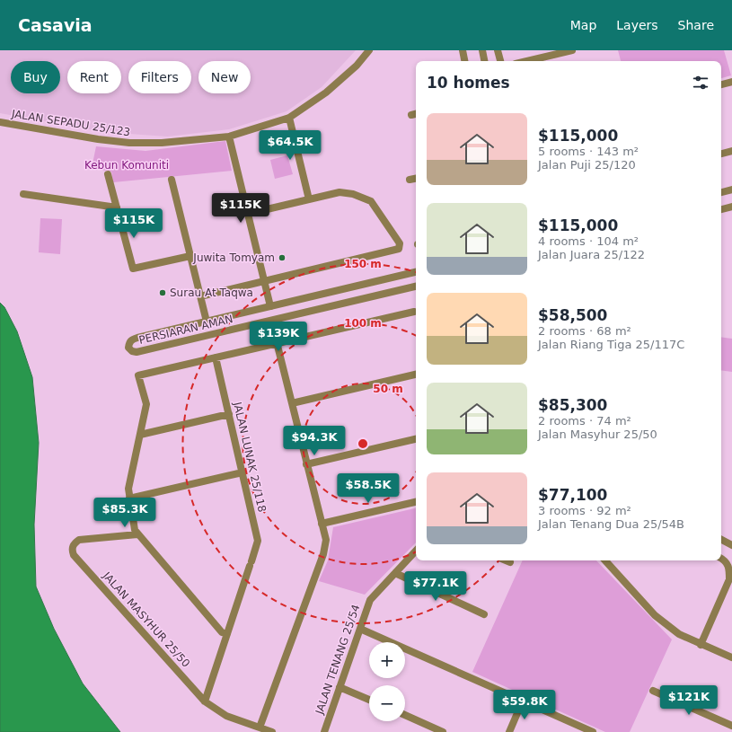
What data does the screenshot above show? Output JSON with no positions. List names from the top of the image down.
{
  "streets": {
    "street": [
      "JALAN SEPADU 25/123",
      "PERSIARAN AMAN",
      "JALAN LUNAK 25/118",
      "JALAN MASYHUR 25/50",
      "JALAN TENANG 25/54"
    ]
  },
  "crossings": [
    ["JALAN LUNAK 25/118", "JALAN MASYHUR 25/50"]
  ],
  "parks": ["Kebun Komuniti"],
  "places": ["Juwita Tomyam", "Surau At Taqwa"],
  "page": {
    "header": "Casavia",
    "nav": ["Map", "Layers", "Share"],
    "chip": [
      "Buy",
      "Rent",
      "Filters",
      "New"
    ],
    "heading": "10 homes",
    "list": [
      {
        "name": "$115,000",
        "note": "5 rooms · 143 m² · Jalan Puji 25/120"
      },
      {
        "name": "$115,000",
        "note": "4 rooms · 104 m² · Jalan Juara 25/122"
      },
      {
        "name": "$58,500",
        "note": "2 rooms · 68 m² · Jalan Riang Tiga 25/117C"
      },
      {
        "name": "$85,300",
        "note": "2 rooms · 74 m² · Jalan Masyhur 25/50"
      },
      {
        "name": "$77,100",
        "note": "3 rooms · 92 m² · Jalan Tenang Dua 25/54B"
      }
    ],
    "price": [
      "$64.5K",
      "$115K",
      "$115K",
      "$139K",
      "$94.3K",
      "$58.5K",
      "$85.3K",
      "$77.1K",
      "$121K",
      "$59.8K"
    ],
    "map_buttons": ["+", "−"]
  },
  "rings": ["150 m", "100 m", "50 m"]
}
